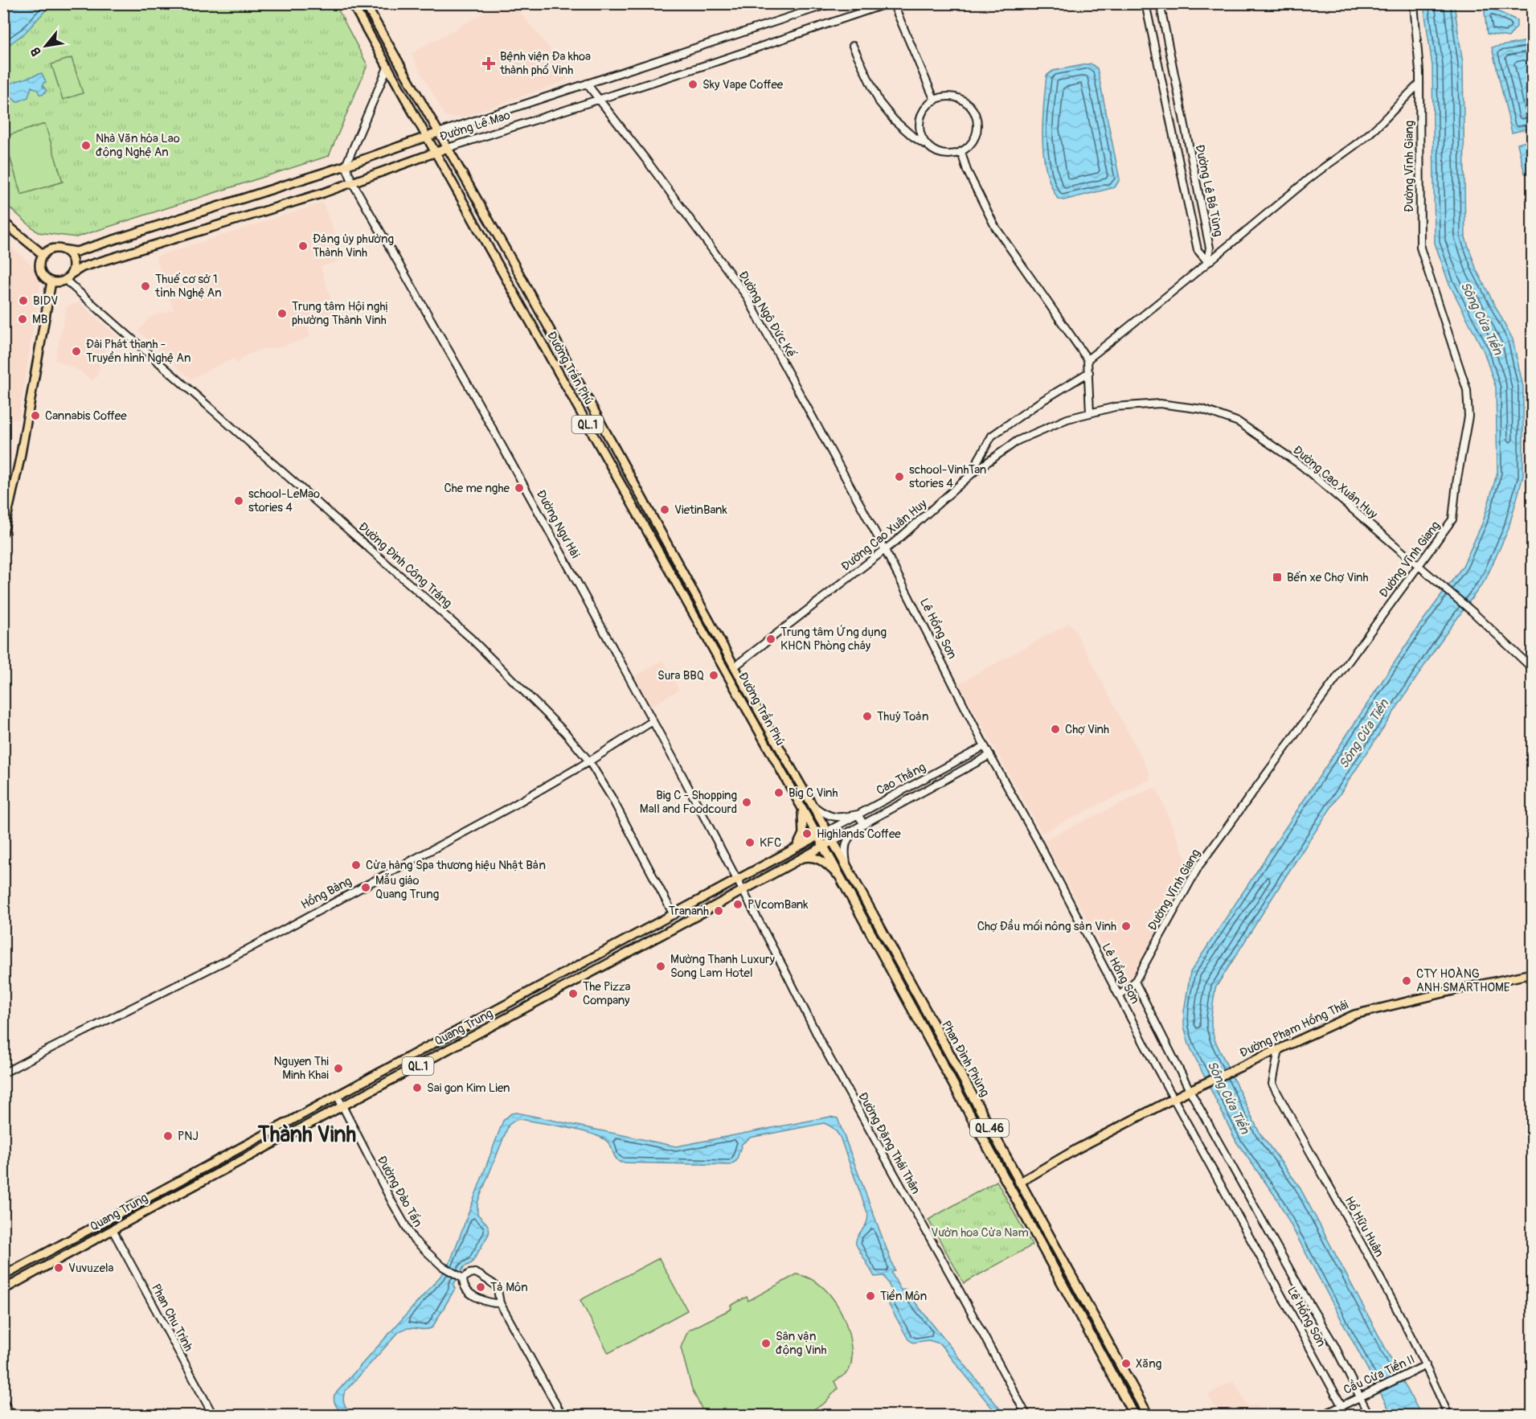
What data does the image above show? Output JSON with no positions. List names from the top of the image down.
{
  "streets": {
    "highway": ["Phan Đình Phùng", "QL.46"],
    "main road": [
      "Đường Lê Mao",
      "Đường Trần Phú",
      "QL.1",
      "Quang Trung",
      "Đường Phạm Hồng Thái"
    ],
    "street": [
      "Đường Vĩnh Giang",
      "Đường Lê Bá Tùng",
      "Đường Ngô Đức Kế",
      "Đường Cao Xuân Huy",
      "Đường Ngư Hải",
      "Đường Đinh Công Tráng",
      "Lê Hồng Sơn",
      "Cao Thắng",
      "Hồng Bàng",
      "Đường Đặng Thái Thân",
      "Đường Đào Tấn",
      "Hồ Hữu Huân",
      "Phan Chu Trinh",
      "Cầu Cửa Tiền II"
    ]
  },
  "crossings": [
    ["Đường Lê Mao", "Đường Ngô Đức Kế"],
    ["Đường Lê Mao", "Đường Trần Phú"],
    ["Đường Lê Mao", "Đường Ngư Hải"],
    ["Đường Lê Mao", "Đường Đinh Công Tráng"],
    ["Đường Vĩnh Giang", "Đường Cao Xuân Huy"],
    ["Đường Vĩnh Giang", "Lê Hồng Sơn"],
    ["Đường Ngô Đức Kế", "Đường Cao Xuân Huy"],
    ["Đường Ngô Đức Kế", "Lê Hồng Sơn"],
    ["Đường Trần Phú", "Đường Cao Xuân Huy"],
    ["Đường Trần Phú", "Cao Thắng"],
    ["Đường Trần Phú", "Quang Trung"],
    ["Đường Trần Phú", "Phan Đình Phùng"],
    ["Đường Cao Xuân Huy", "Lê Hồng Sơn"],
    ["Đường Ngư Hải", "Hồng Bàng"],
    ["Đường Ngư Hải", "Quang Trung"],
    ["Đường Ngư Hải", "Đường Đặng Thái Thân"],
    ["Đường Đinh Công Tráng", "Hồng Bàng"],
    ["Đường Đinh Công Tráng", "Quang Trung"],
    ["Lê Hồng Sơn", "Cao Thắng"],
    ["Lê Hồng Sơn", "Cầu Cửa Tiền II"],
    ["Cao Thắng", "Quang Trung"],
    ["Quang Trung", "Phan Đình Phùng"],
    ["Quang Trung", "Đường Đặng Thái Thân"],
    ["Quang Trung", "Đường Đào Tấn"],
    ["Quang Trung", "Phan Chu Trinh"],
    ["Đường Phạm Hồng Thái", "Hồ Hữu Huân"],
    ["Hồ Hữu Huân", "Cầu Cửa Tiền II"]
  ],
  "districts": ["Thành Vinh"],
  "water": ["Sông Cửa Tiền"],
  "parks": ["Vườn hoa Cửa Nam"],
  "places": {
    "health": ["Bệnh viện Đa khoa thành phố Vinh"],
    "other": [
      "Sky Vape Coffee",
      "Nhà Văn hóa Lao động Nghệ An",
      "Đảng ủy phường Thành Vinh",
      "Thuế cơ sở 1 tỉnh Nghệ An",
      "BIDV",
      "Trung tâm Hội nghị phường Thành Vinh",
      "MB",
      "Đài Phát thanh - Truyền hình Nghệ An",
      "Cannabis Coffee",
      "school-VinhTan stories 4",
      "Che me nghe",
      "school-LeMao stories 4",
      "VietinBank",
      "Trung tâm Ứng dụng KHCN Phòng cháy",
      "Sura BBQ",
      "Thuý Toản",
      "Chợ Vinh",
      "Big C Vinh",
      "Big C - Shopping Mall and Foodcourd",
      "Highlands Coffee",
      "KFC",
      "Cửa hàng Spa thương hiệu Nhật Bản",
      "Mẫu giáo Quang Trung",
      "PVcomBank",
      "Trananh",
      "Chợ Đầu mối nông sản Vinh",
      "Mường Thanh Luxury Song Lam Hotel",
      "CTY HOÀNG ANH SMARTHOME",
      "The Pizza Company",
      "Nguyen Thi Minh Khai",
      "Sai gon Kim Lien",
      "PNJ",
      "Vuvuzela",
      "Tả Môn",
      "Tiền Môn",
      "Sân vận động Vinh",
      "Xăng"
    ],
    "transit": ["Bến xe Chợ Vinh"]
  },
  "north": "bottom left"
}
